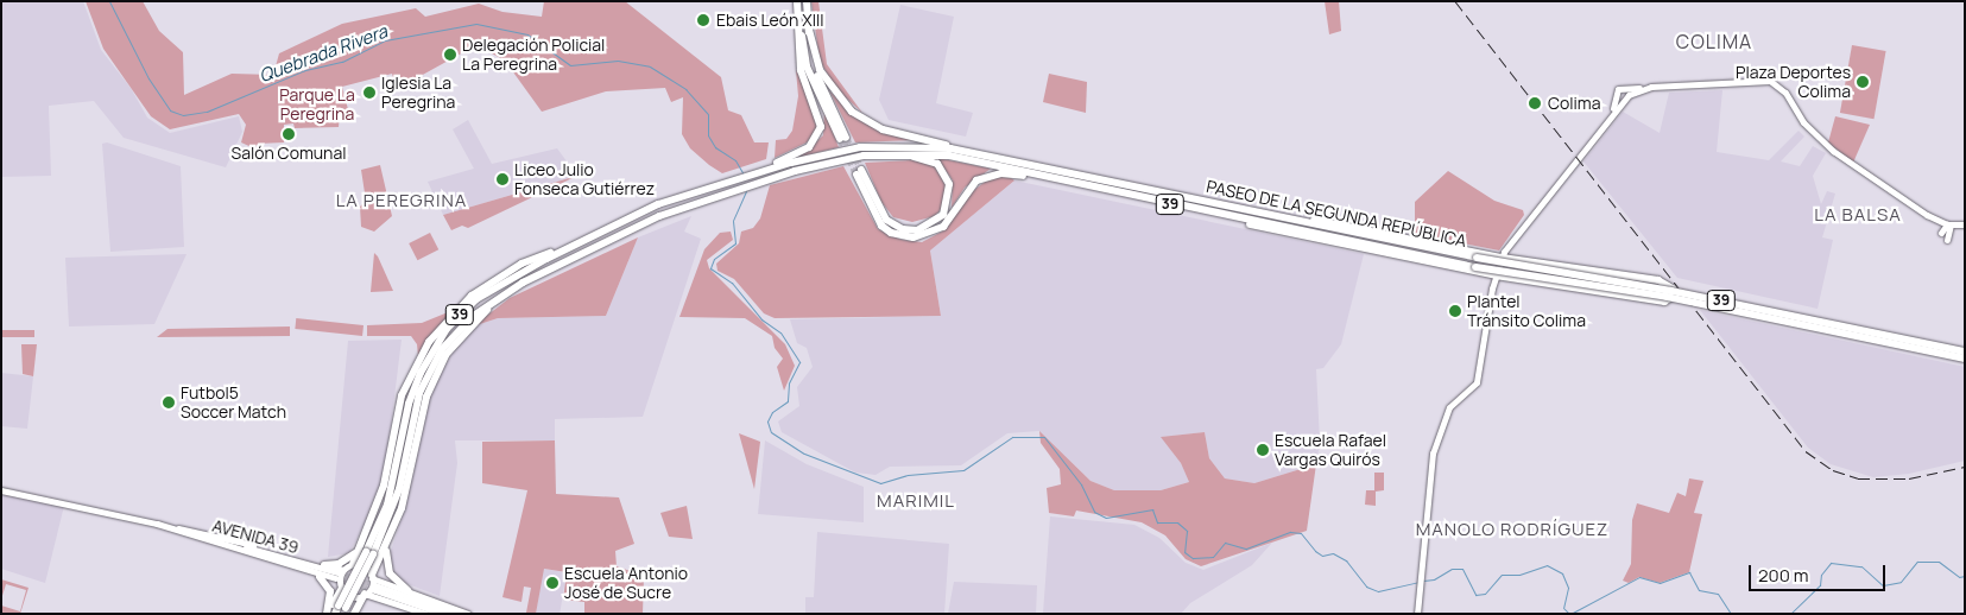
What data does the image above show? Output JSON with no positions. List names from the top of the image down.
{
  "streets": {
    "highway": ["39", "PASEO DE LA SEGUNDA REPÚBLICA"],
    "main road": ["AVENIDA 39"]
  },
  "districts": [
    "COLIMA",
    "LA PEREGRINA",
    "LA BALSA",
    "MARIMIL",
    "MANOLO RODRÍGUEZ"
  ],
  "water": ["Quebrada Rivera"],
  "parks": ["Parque La Peregrina"],
  "places": [
    "Ebais León XIII",
    "Delegación Policial La Peregrina",
    "Plaza Deportes Colima",
    "Iglesia La Peregrina",
    "Colima",
    "Salón Comunal",
    "Liceo Julio Fonseca Gutiérrez",
    "Plantel Tránsito Colima",
    "Futbol5 Soccer Match",
    "Escuela Rafael Vargas Quirós",
    "Escuela Antonio José de Sucre"
  ],
  "scale_bar": "200 m"
}
